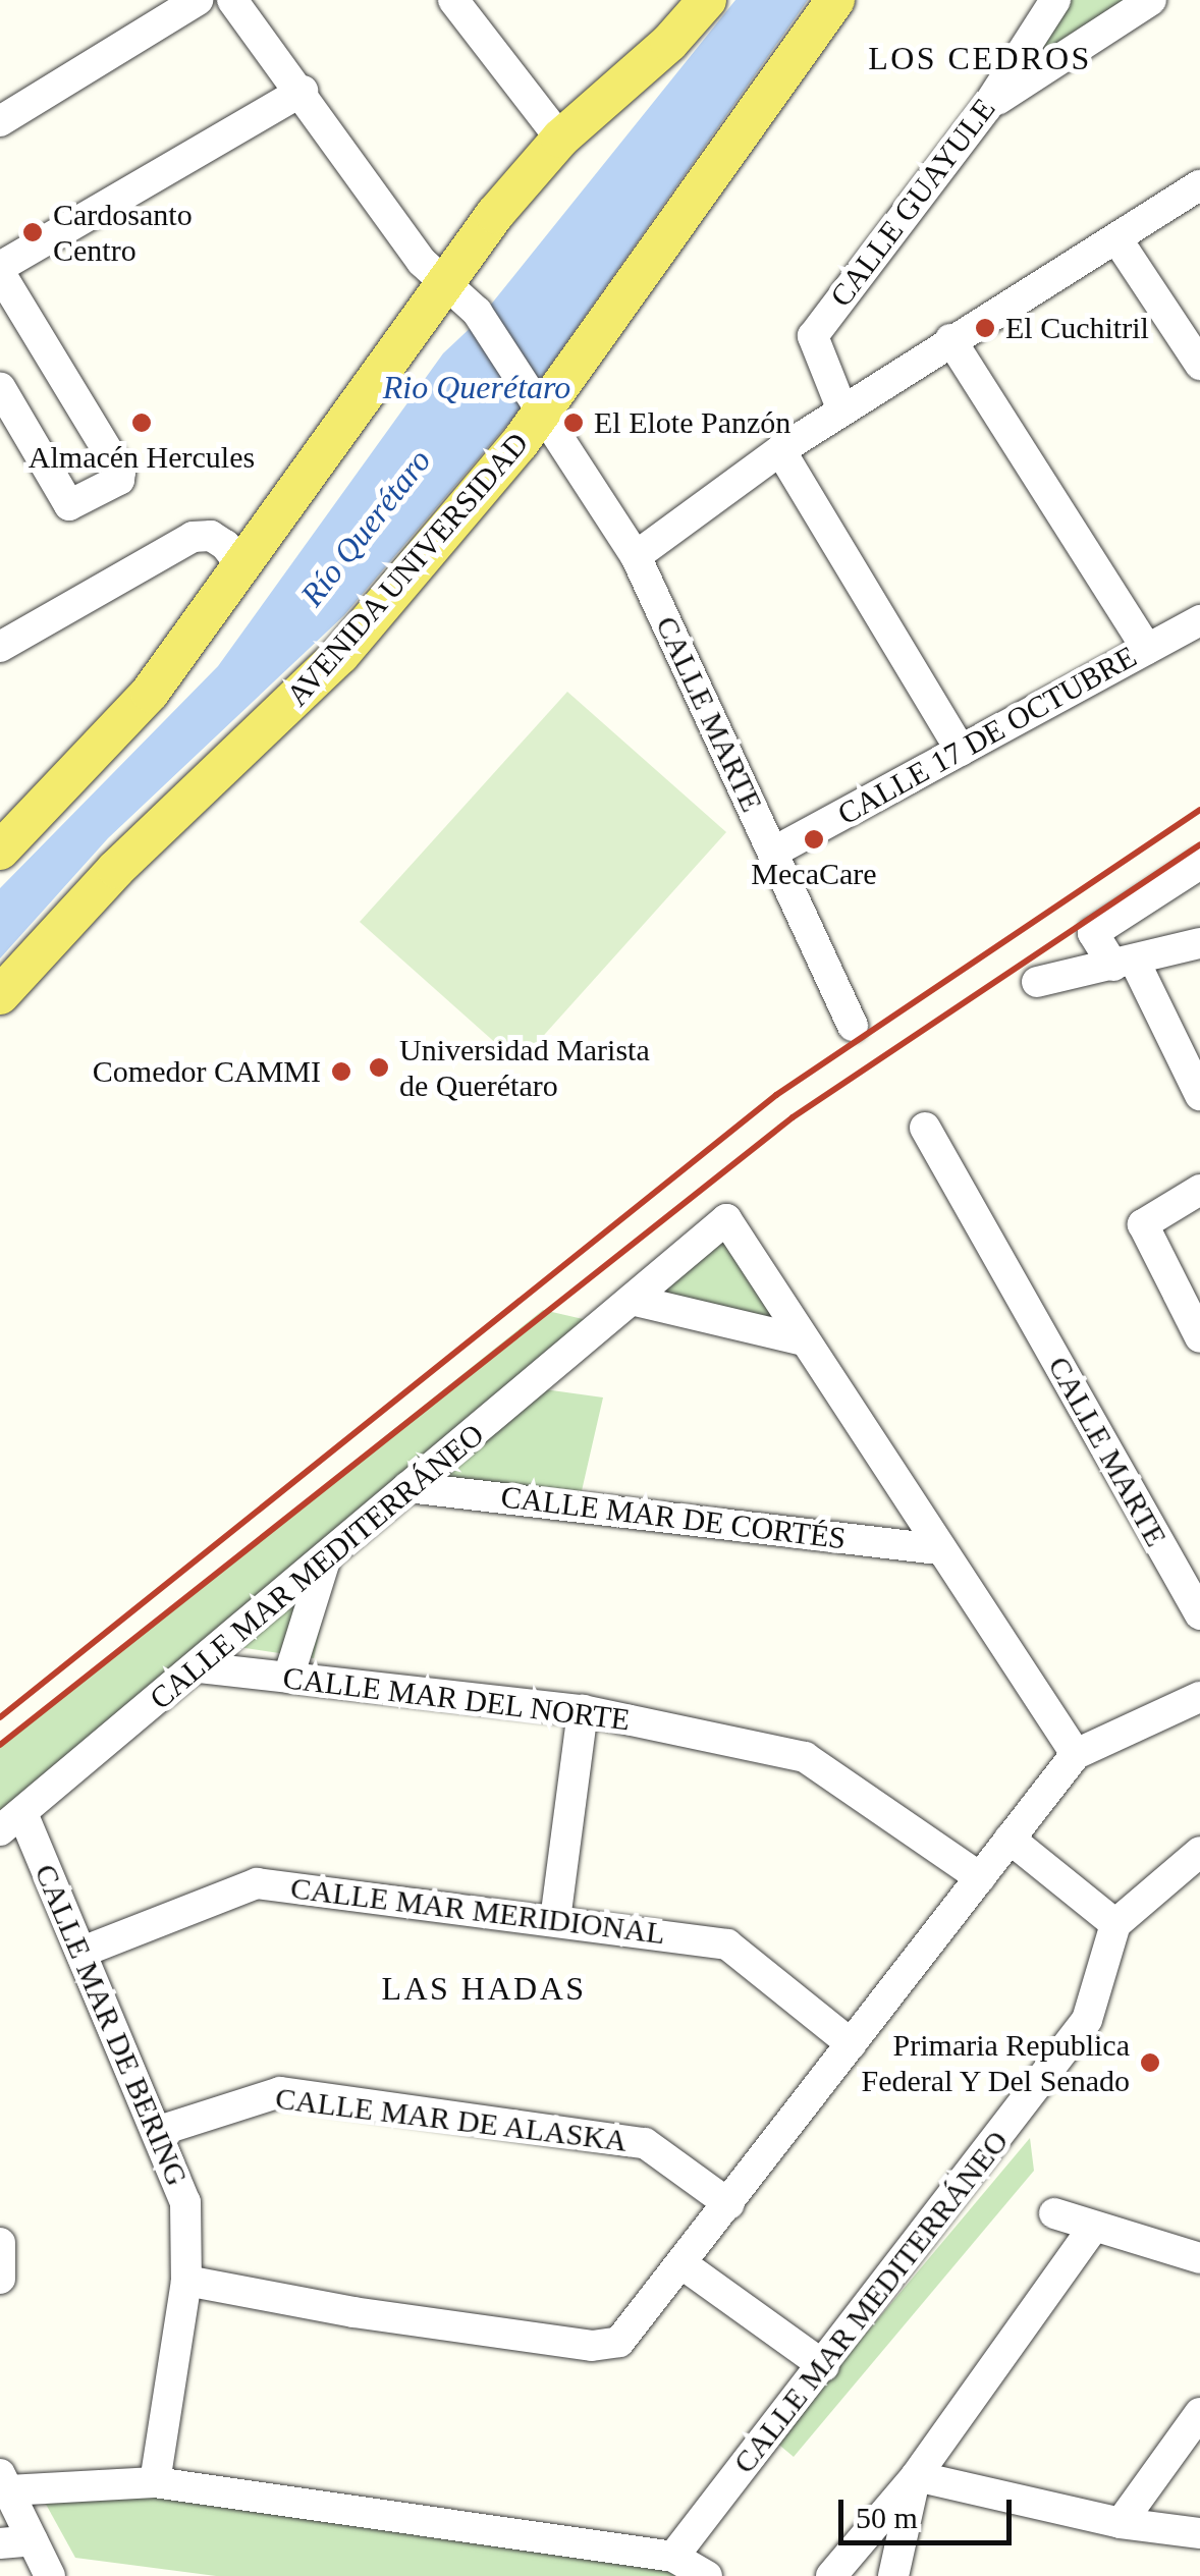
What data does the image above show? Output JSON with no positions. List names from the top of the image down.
{
  "streets": {
    "main road": ["AVENIDA UNIVERSIDAD"],
    "street": [
      "CALLE GUAYULE",
      "CALLE MARTE",
      "CALLE 17 DE OCTUBRE",
      "CALLE MAR DE CORTÉS",
      "CALLE MAR MEDITERRÁNEO",
      "CALLE MAR DEL NORTE",
      "CALLE MAR MERIDIONAL",
      "CALLE MAR DE BERING",
      "CALLE MAR DE ALASKA"
    ]
  },
  "crossings": [
    ["AVENIDA UNIVERSIDAD", "CALLE MARTE"],
    ["CALLE MARTE", "CALLE 17 DE OCTUBRE"],
    ["CALLE MAR DE CORTÉS", "CALLE MAR MEDITERRÁNEO"],
    ["CALLE MAR MEDITERRÁNEO", "CALLE MAR DEL NORTE"],
    ["CALLE MAR MEDITERRÁNEO", "CALLE MAR DE BERING"],
    ["CALLE MAR MERIDIONAL", "CALLE MAR DE BERING"],
    ["CALLE MAR DE BERING", "CALLE MAR DE ALASKA"]
  ],
  "districts": ["LOS CEDROS", "LAS HADAS"],
  "water": ["Rio Querétaro", "Río Querétaro"],
  "places": [
    "Cardosanto Centro",
    "El Cuchitril",
    "Almacén Hercules",
    "El Elote Panzón",
    "MecaCare",
    "Universidad Marista de Querétaro",
    "Comedor CAMMI",
    "Primaria Republica Federal Y Del Senado"
  ],
  "scale_bar": "50 m"
}
